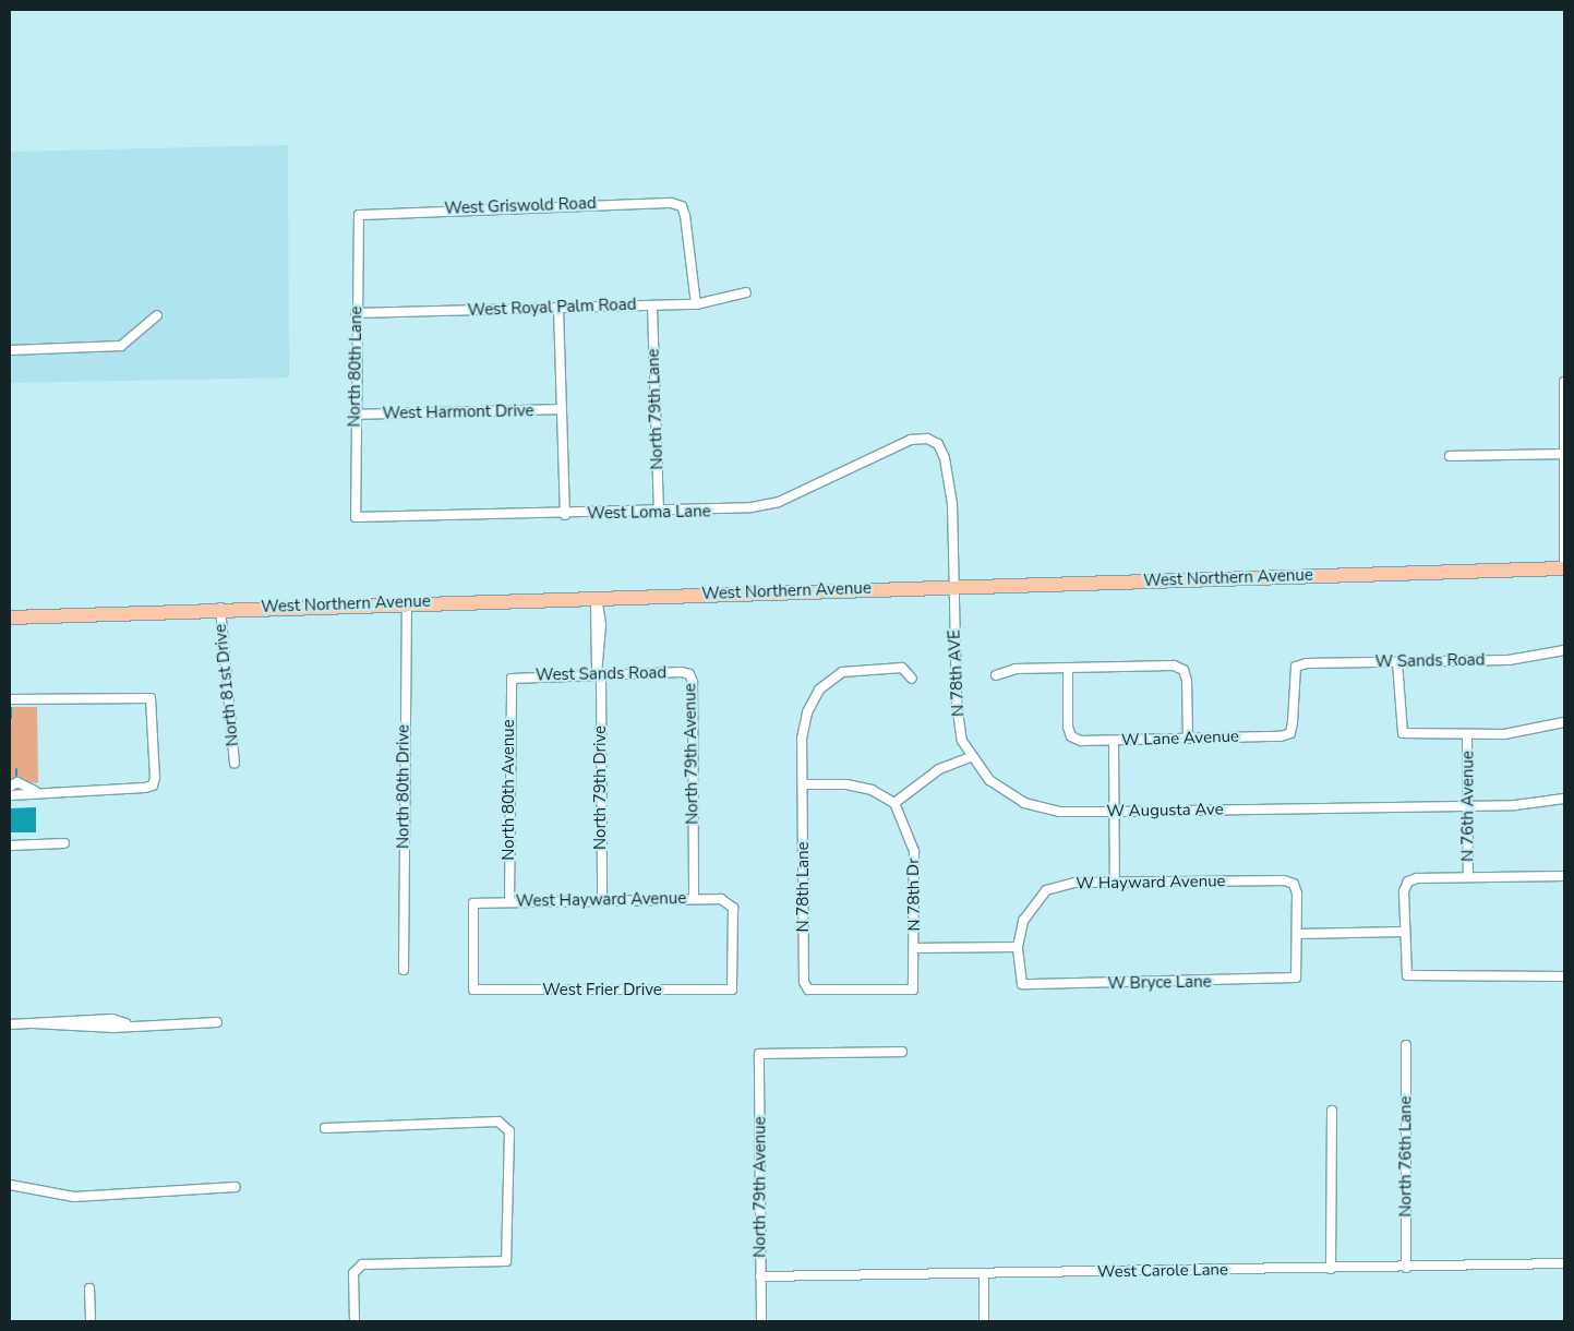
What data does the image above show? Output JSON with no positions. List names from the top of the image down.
{
  "streets": {
    "main road": ["West Northern Avenue"],
    "street": [
      "West Griswold Road",
      "West Royal Palm Road",
      "North 80th Lane",
      "North 79th Lane",
      "West Harmont Drive",
      "West Loma Lane",
      "W Sands Road",
      "N 78th AVE",
      "West Sands Road",
      "North 81st Drive",
      "W Lane Avenue",
      "North 79th Avenue",
      "North 80th Drive",
      "North 79th Drive",
      "North 80th Avenue",
      "N 76th Avenue",
      "W Augusta Ave",
      "W Hayward Avenue",
      "N 78th Lane",
      "N 78th Dr",
      "West Hayward Avenue",
      "W Bryce Lane",
      "West Frier Drive",
      "North 76th Lane",
      "West Carole Lane"
    ]
  },
  "crossings": [
    ["West Griswold Road", "West Royal Palm Road"],
    ["West Griswold Road", "North 80th Lane"],
    ["West Royal Palm Road", "North 80th Lane"],
    ["West Royal Palm Road", "North 79th Lane"],
    ["North 80th Lane", "West Harmont Drive"],
    ["North 80th Lane", "West Loma Lane"],
    ["North 79th Lane", "West Loma Lane"],
    ["West Loma Lane", "West Northern Avenue"],
    ["West Loma Lane", "N 78th AVE"],
    ["West Northern Avenue", "N 78th AVE"],
    ["West Northern Avenue", "North 81st Drive"],
    ["West Northern Avenue", "North 80th Drive"],
    ["West Northern Avenue", "North 79th Drive"],
    ["W Sands Road", "W Lane Avenue"],
    ["N 78th AVE", "W Augusta Ave"],
    ["West Sands Road", "North 79th Avenue"],
    ["West Sands Road", "North 79th Drive"],
    ["West Sands Road", "North 80th Avenue"],
    ["North 79th Avenue", "West Hayward Avenue"],
    ["North 79th Avenue", "West Carole Lane"],
    ["North 79th Drive", "West Hayward Avenue"],
    ["North 80th Avenue", "West Hayward Avenue"],
    ["N 76th Avenue", "W Augusta Ave"],
    ["W Hayward Avenue", "W Bryce Lane"],
    ["N 78th Lane", "N 78th Dr"],
    ["West Hayward Avenue", "West Frier Drive"],
    ["North 76th Lane", "West Carole Lane"]
  ]
}
